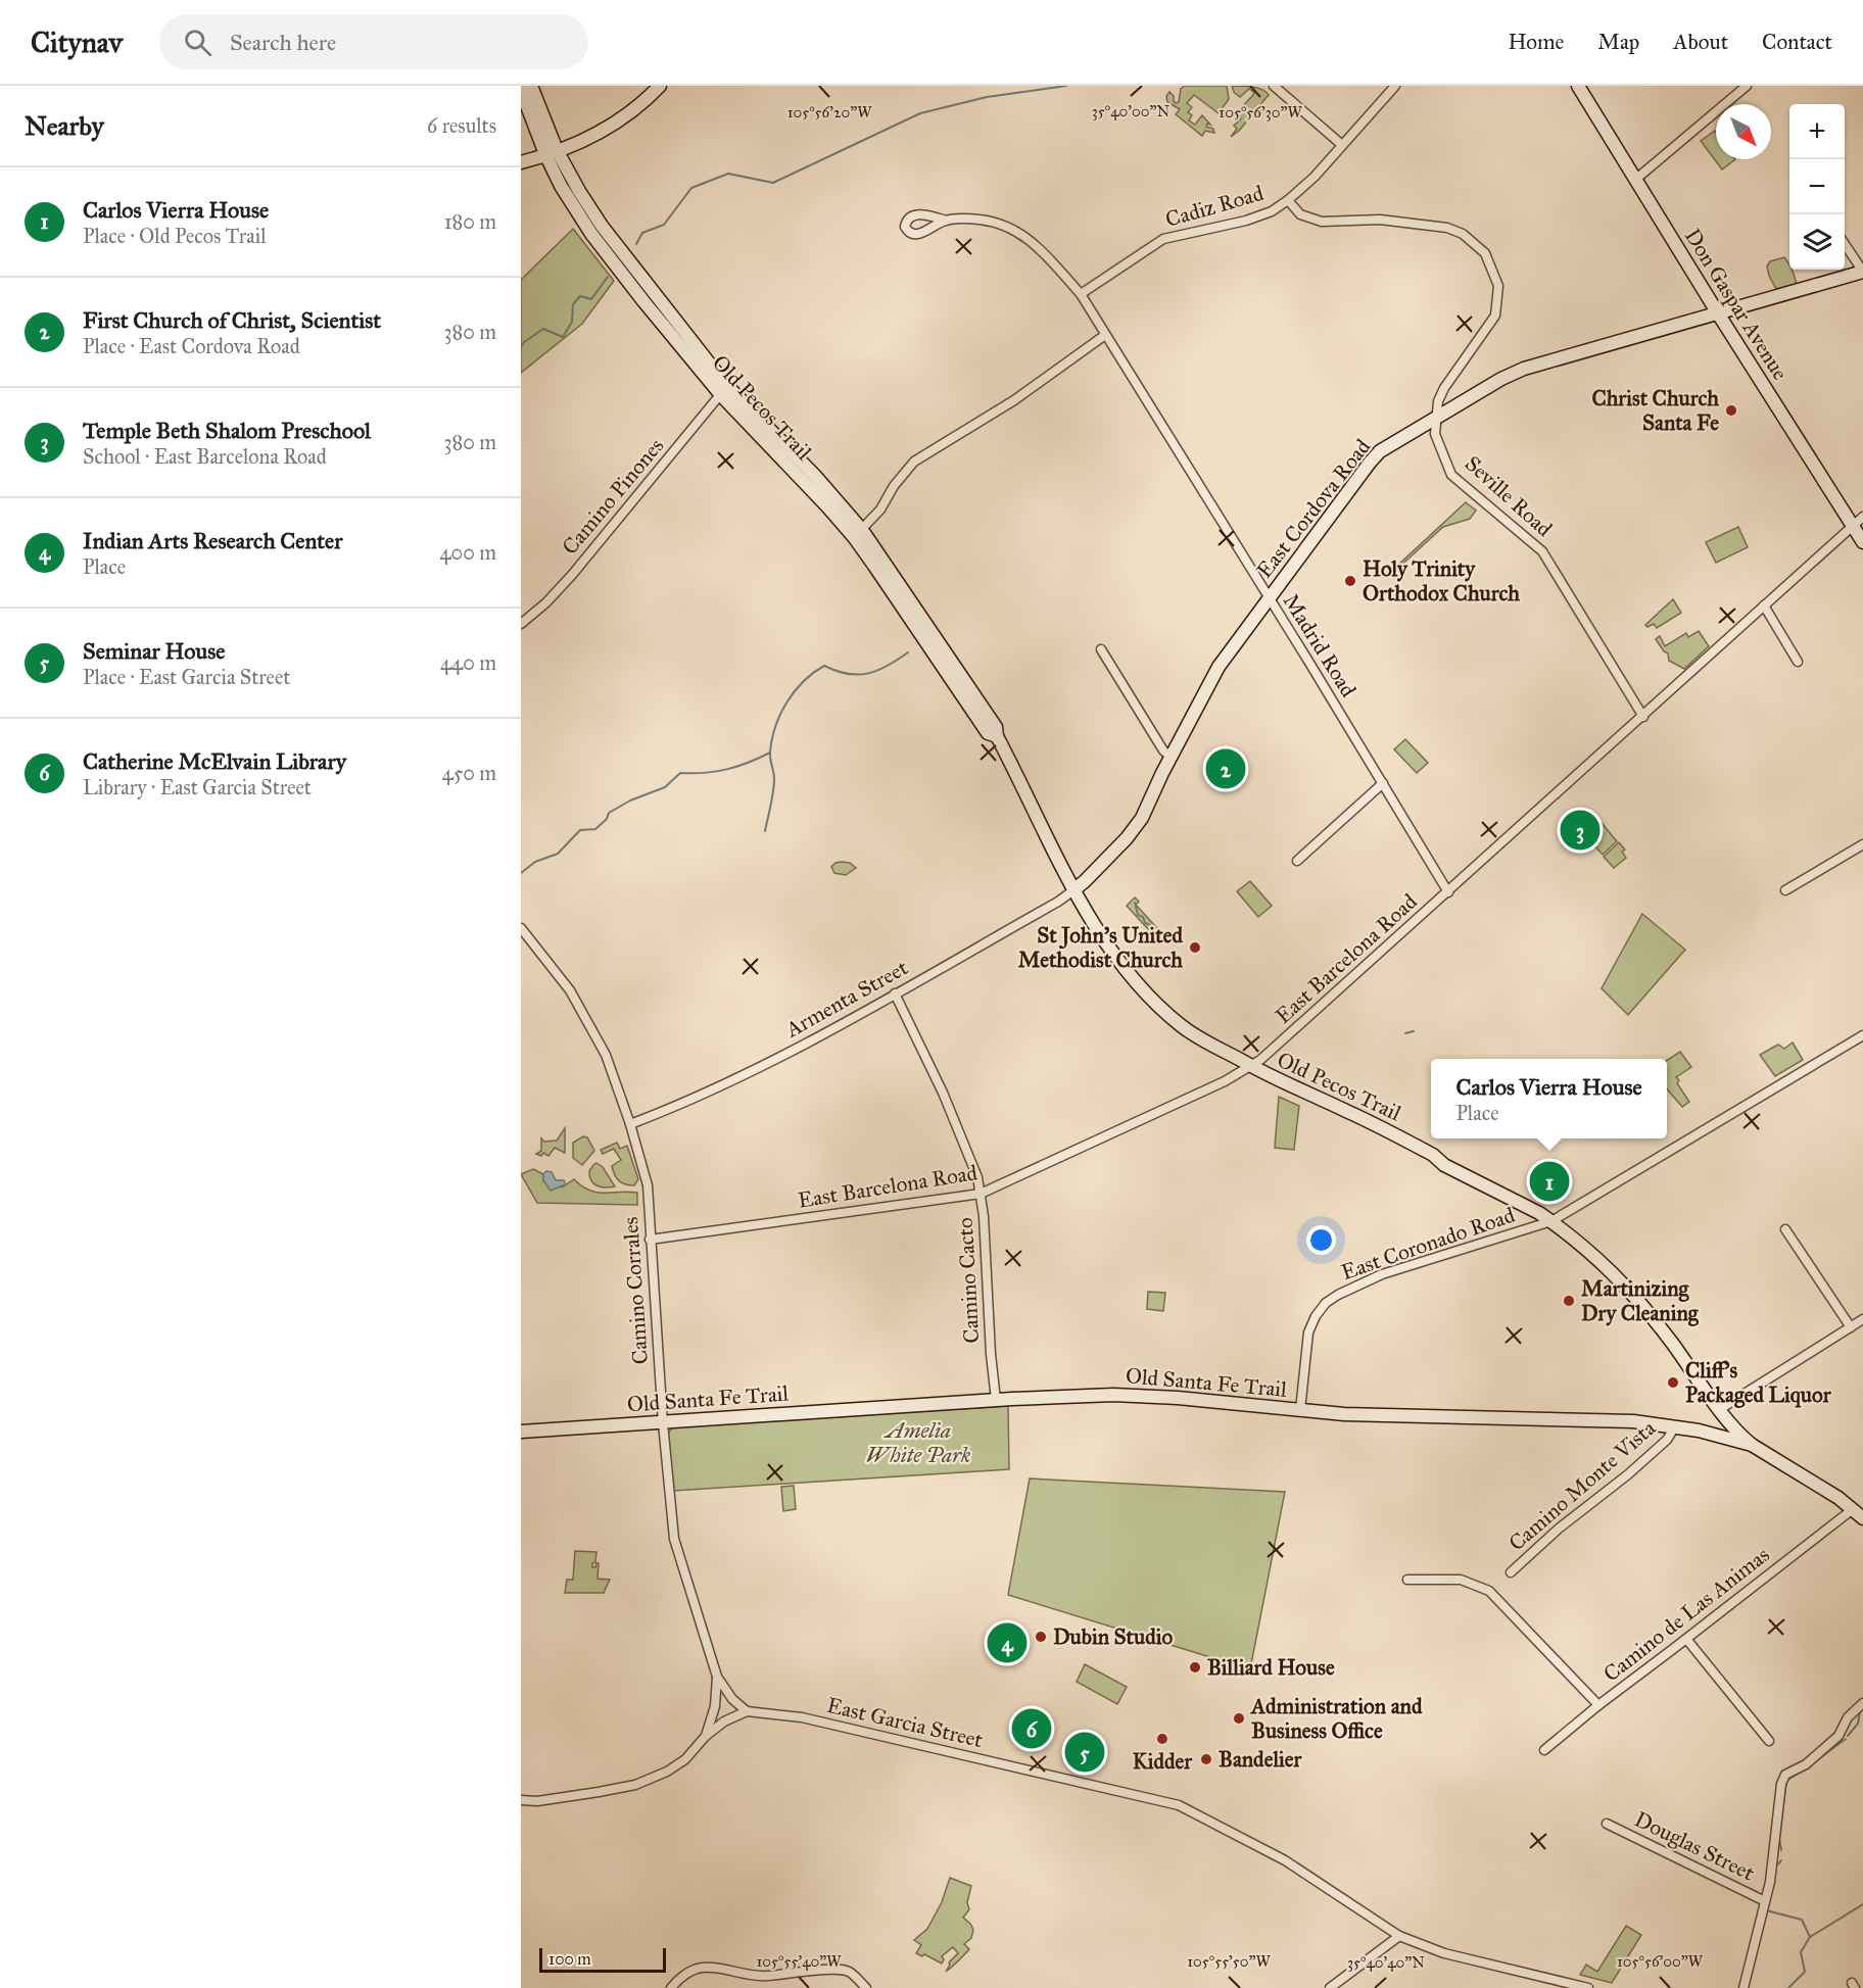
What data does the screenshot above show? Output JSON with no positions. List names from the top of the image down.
{
  "streets": {
    "street": [
      "Cadiz Road",
      "Don Gaspar Avenue",
      "Old Pecos Trail",
      "Camino Pinones",
      "Seville Road",
      "East Cordova Road",
      "Madrid Road",
      "East Barcelona Road",
      "Armenta Street",
      "East Coronado Road",
      "Camino Cacto",
      "Camino Corrales",
      "Old Santa Fe Trail",
      "Camino Monte Vista",
      "Camino de Las Animas",
      "East Garcia Street",
      "Douglas Street"
    ]
  },
  "crossings": [
    ["Cadiz Road", "Seville Road"],
    ["Cadiz Road", "Madrid Road"],
    ["Don Gaspar Avenue", "East Cordova Road"],
    ["Don Gaspar Avenue", "East Barcelona Road"],
    ["Old Pecos Trail", "Camino Pinones"],
    ["Old Pecos Trail", "East Cordova Road"],
    ["Old Pecos Trail", "East Barcelona Road"],
    ["Old Pecos Trail", "Armenta Street"],
    ["Old Pecos Trail", "East Coronado Road"],
    ["Old Pecos Trail", "Old Santa Fe Trail"],
    ["Seville Road", "East Cordova Road"],
    ["Seville Road", "East Barcelona Road"],
    ["East Cordova Road", "Madrid Road"],
    ["East Cordova Road", "Armenta Street"],
    ["Madrid Road", "East Barcelona Road"],
    ["East Barcelona Road", "Camino Cacto"],
    ["East Barcelona Road", "Camino Corrales"],
    ["Armenta Street", "Camino Cacto"],
    ["Armenta Street", "Camino Corrales"],
    ["East Coronado Road", "Old Santa Fe Trail"],
    ["Camino Cacto", "Old Santa Fe Trail"],
    ["Camino Corrales", "Old Santa Fe Trail"],
    ["Camino Corrales", "East Garcia Street"],
    ["Old Santa Fe Trail", "Camino Monte Vista"],
    ["Old Santa Fe Trail", "Camino de Las Animas"]
  ],
  "parks": ["Amelia White Park"],
  "places": [
    "Christ Church Santa Fe",
    "Holy Trinity Orthodox Church",
    "St John's United Methodist Church",
    "Martinizing Dry Cleaning",
    "Cliff's Packaged Liquor",
    "Dubin Studio",
    "Billiard House",
    "Administration and Business Office",
    "Kidder",
    "Bandelier"
  ],
  "scale_bar": "100 m",
  "north": "bottom right",
  "page": {
    "header": "Citynav",
    "search": "Search here",
    "nav": [
      "Home",
      "Map",
      "About",
      "Contact"
    ],
    "heading": ["Nearby", "6 results"],
    "map_buttons": ["+", "−"],
    "list": [
      {
        "mark": "1",
        "name": "Carlos Vierra House",
        "note": "Place · Old Pecos Trail",
        "value": "180 m"
      },
      {
        "mark": "2",
        "name": "First Church of Christ, Scientist",
        "note": "Place · East Cordova Road",
        "value": "380 m"
      },
      {
        "mark": "3",
        "name": "Temple Beth Shalom Preschool",
        "note": "School · East Barcelona Road",
        "value": "380 m"
      },
      {
        "mark": "4",
        "name": "Indian Arts Research Center",
        "note": "Place",
        "value": "400 m"
      },
      {
        "mark": "5",
        "name": "Seminar House",
        "note": "Place · East Garcia Street",
        "value": "440 m"
      },
      {
        "mark": "6",
        "name": "Catherine McElvain Library",
        "note": "Library · East Garcia Street",
        "value": "450 m"
      }
    ],
    "pins": [
      "2",
      "3",
      "1",
      "4",
      "6",
      "5"
    ],
    "popup": ["Carlos Vierra House", "Place"],
    "scale": "100 m"
  },
  "coordinates": [
    "35°40'00\"N",
    "105°56'20\"W",
    "105°56'30\"W",
    "105°55'40\"W",
    "105°55'50\"W",
    "105°56'00\"W",
    "35°40'40\"N"
  ]
}
